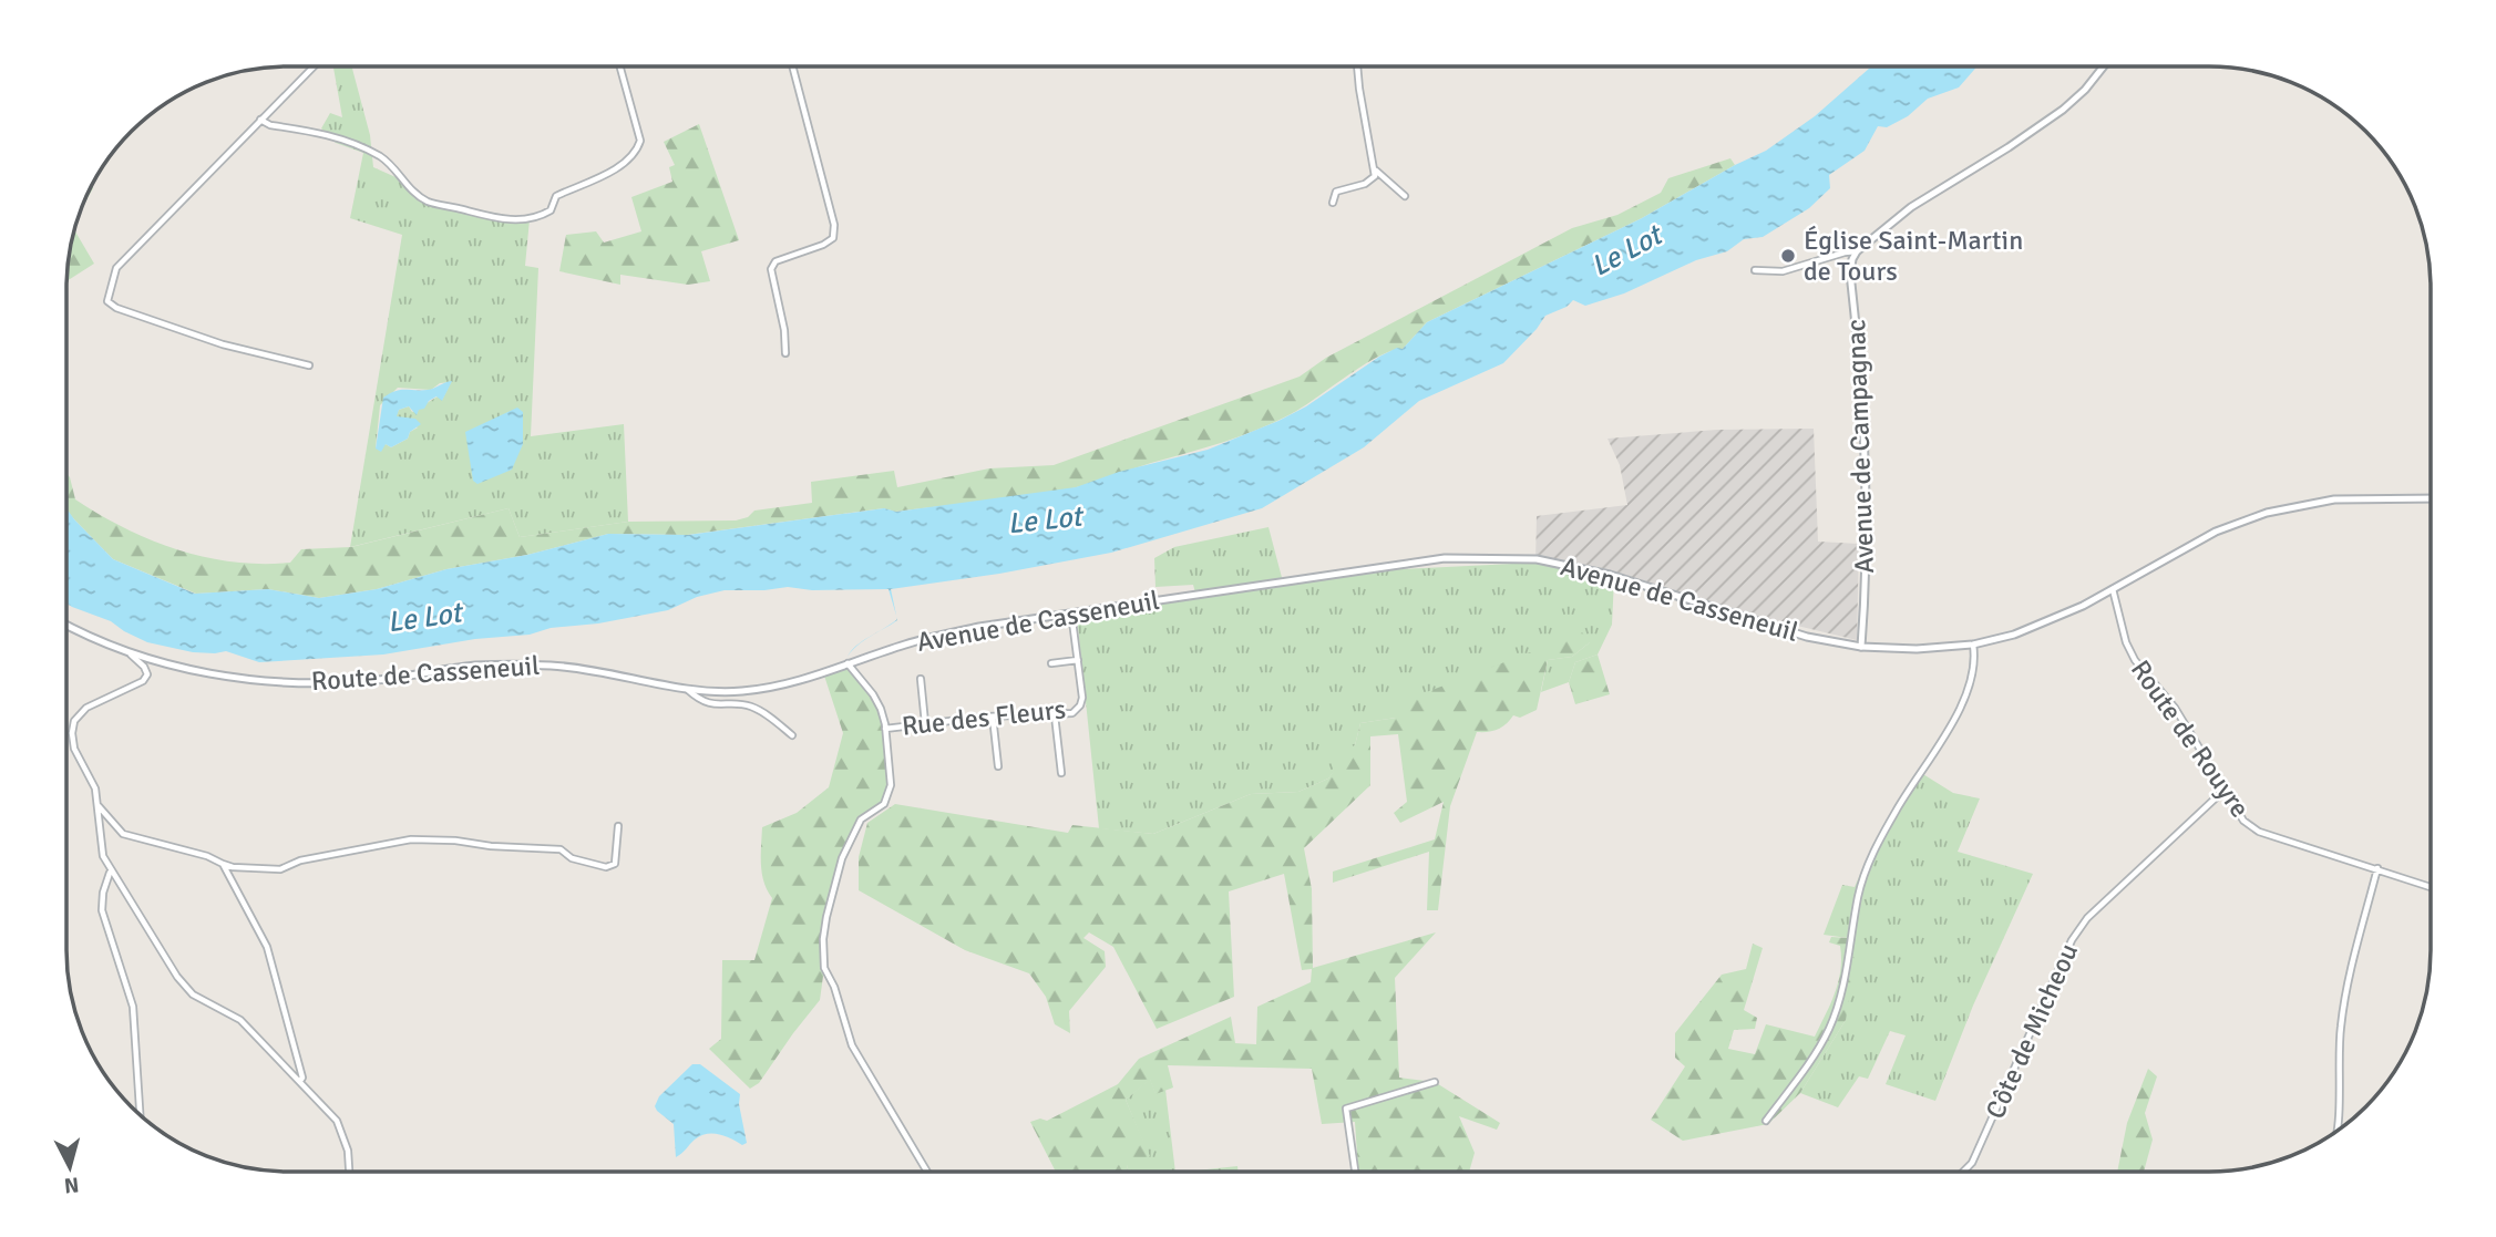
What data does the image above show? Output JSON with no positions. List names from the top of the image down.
{
  "streets": {
    "main road": ["Avenue de Campagnac", "Avenue de Casseneuil", "Route de Casseneuil"],
    "street": ["Rue des Fleurs", "Route de Rouyre", "Côte de Micheou"]
  },
  "crossings": [
    ["Avenue de Campagnac", "Avenue de Casseneuil"],
    ["Avenue de Casseneuil", "Route de Casseneuil"],
    ["Avenue de Casseneuil", "Rue des Fleurs"],
    ["Avenue de Casseneuil", "Route de Rouyre"],
    ["Route de Rouyre", "Côte de Micheou"]
  ],
  "water": ["Le Lot"],
  "places": ["Église Saint-Martin de Tours"],
  "north": "bottom"
}
